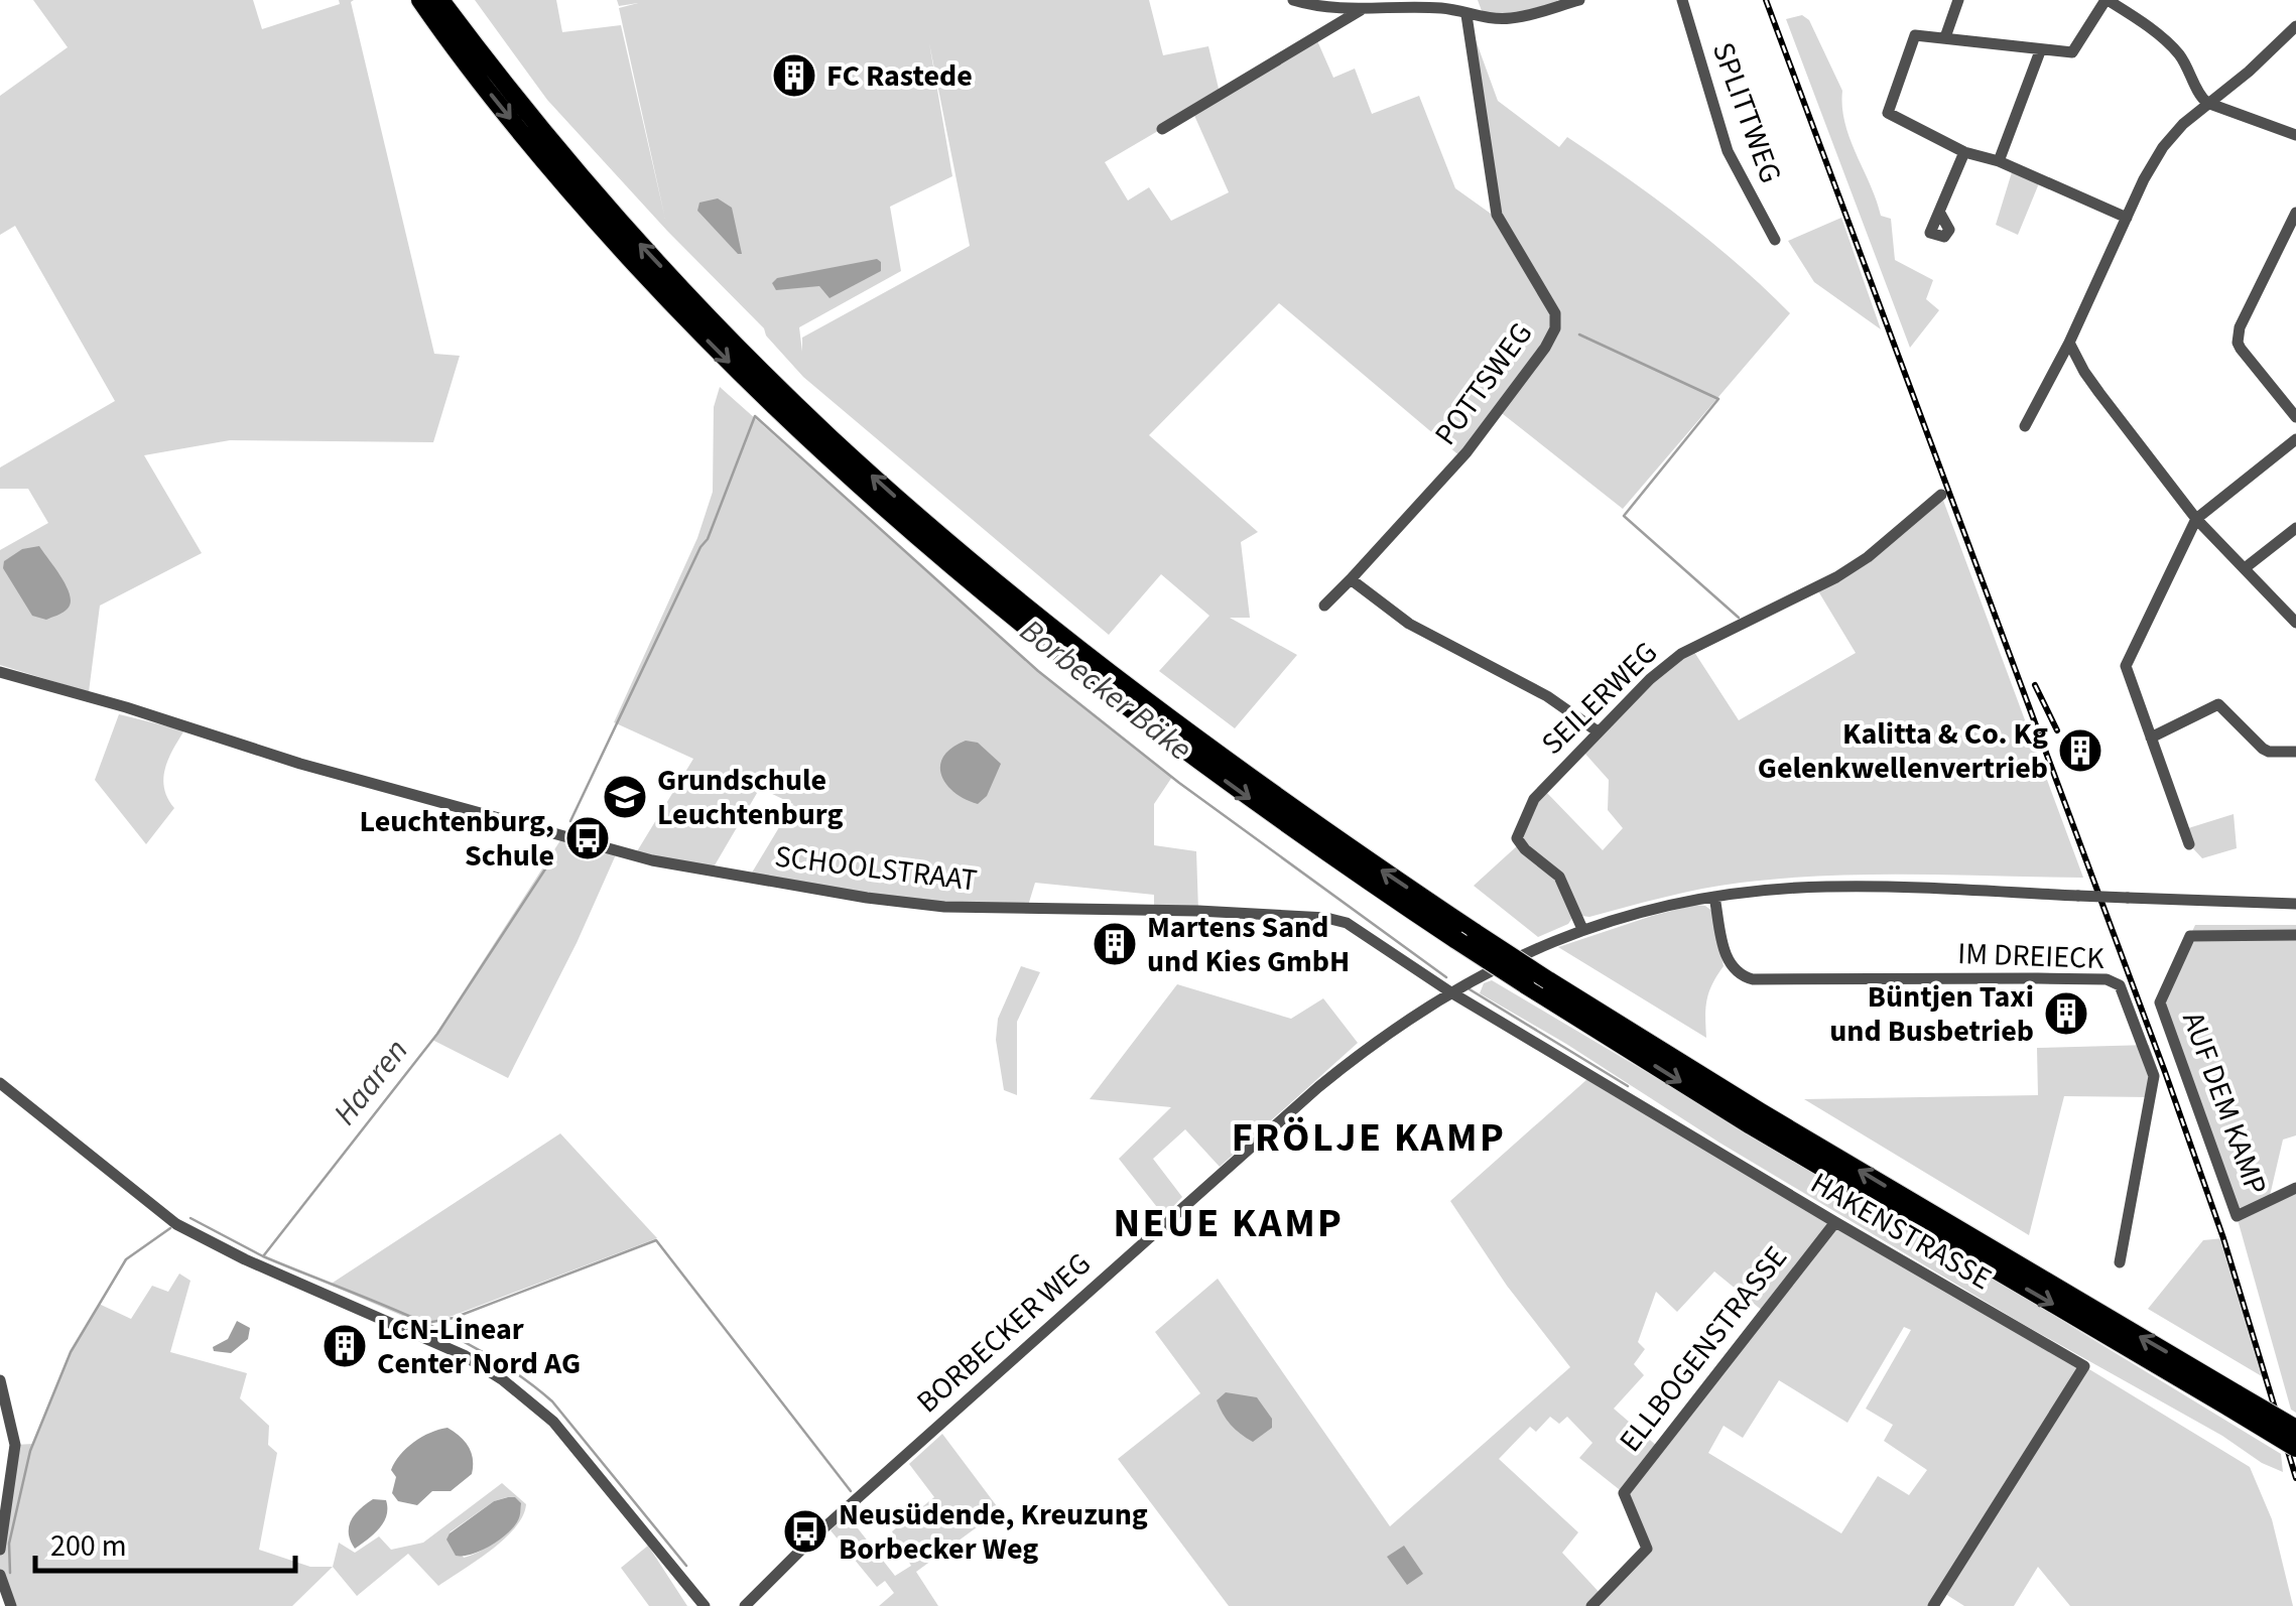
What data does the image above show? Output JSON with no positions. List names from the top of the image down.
{
  "streets": {
    "street": [
      "SPLITTWEG",
      "POTTSWEG",
      "SEILERWEG",
      "SCHOOLSTRAAT",
      "IM DREIECK",
      "AUF DEM KAMP",
      "HAKENSTRASSE",
      "BORBECKER WEG",
      "ELLBOGENSTRASSE"
    ]
  },
  "crossings": [
    ["SEILERWEG", "BORBECKER WEG"],
    ["SCHOOLSTRAAT", "HAKENSTRASSE"],
    ["SCHOOLSTRAAT", "BORBECKER WEG"],
    ["IM DREIECK", "BORBECKER WEG"],
    ["HAKENSTRASSE", "BORBECKER WEG"],
    ["HAKENSTRASSE", "ELLBOGENSTRASSE"]
  ],
  "districts": ["FRÖLJE KAMP", "NEUE KAMP"],
  "water": ["Borbecker Bäke", "Haaren"],
  "places": {
    "building": [
      "FC Rastede",
      "Kalitta & Co. Kg Gelenkwellenvertrieb",
      "Martens Sand und Kies GmbH",
      "Büntjen Taxi und Busbetrieb",
      "LCN-Linear Center Nord AG"
    ],
    "school or university": ["Grundschule Leuchtenburg"],
    "bus stop": ["Leuchtenburg, Schule", "Neusüdende, Kreuzung Borbecker Weg"]
  },
  "scale_bar": "200 m"
}
